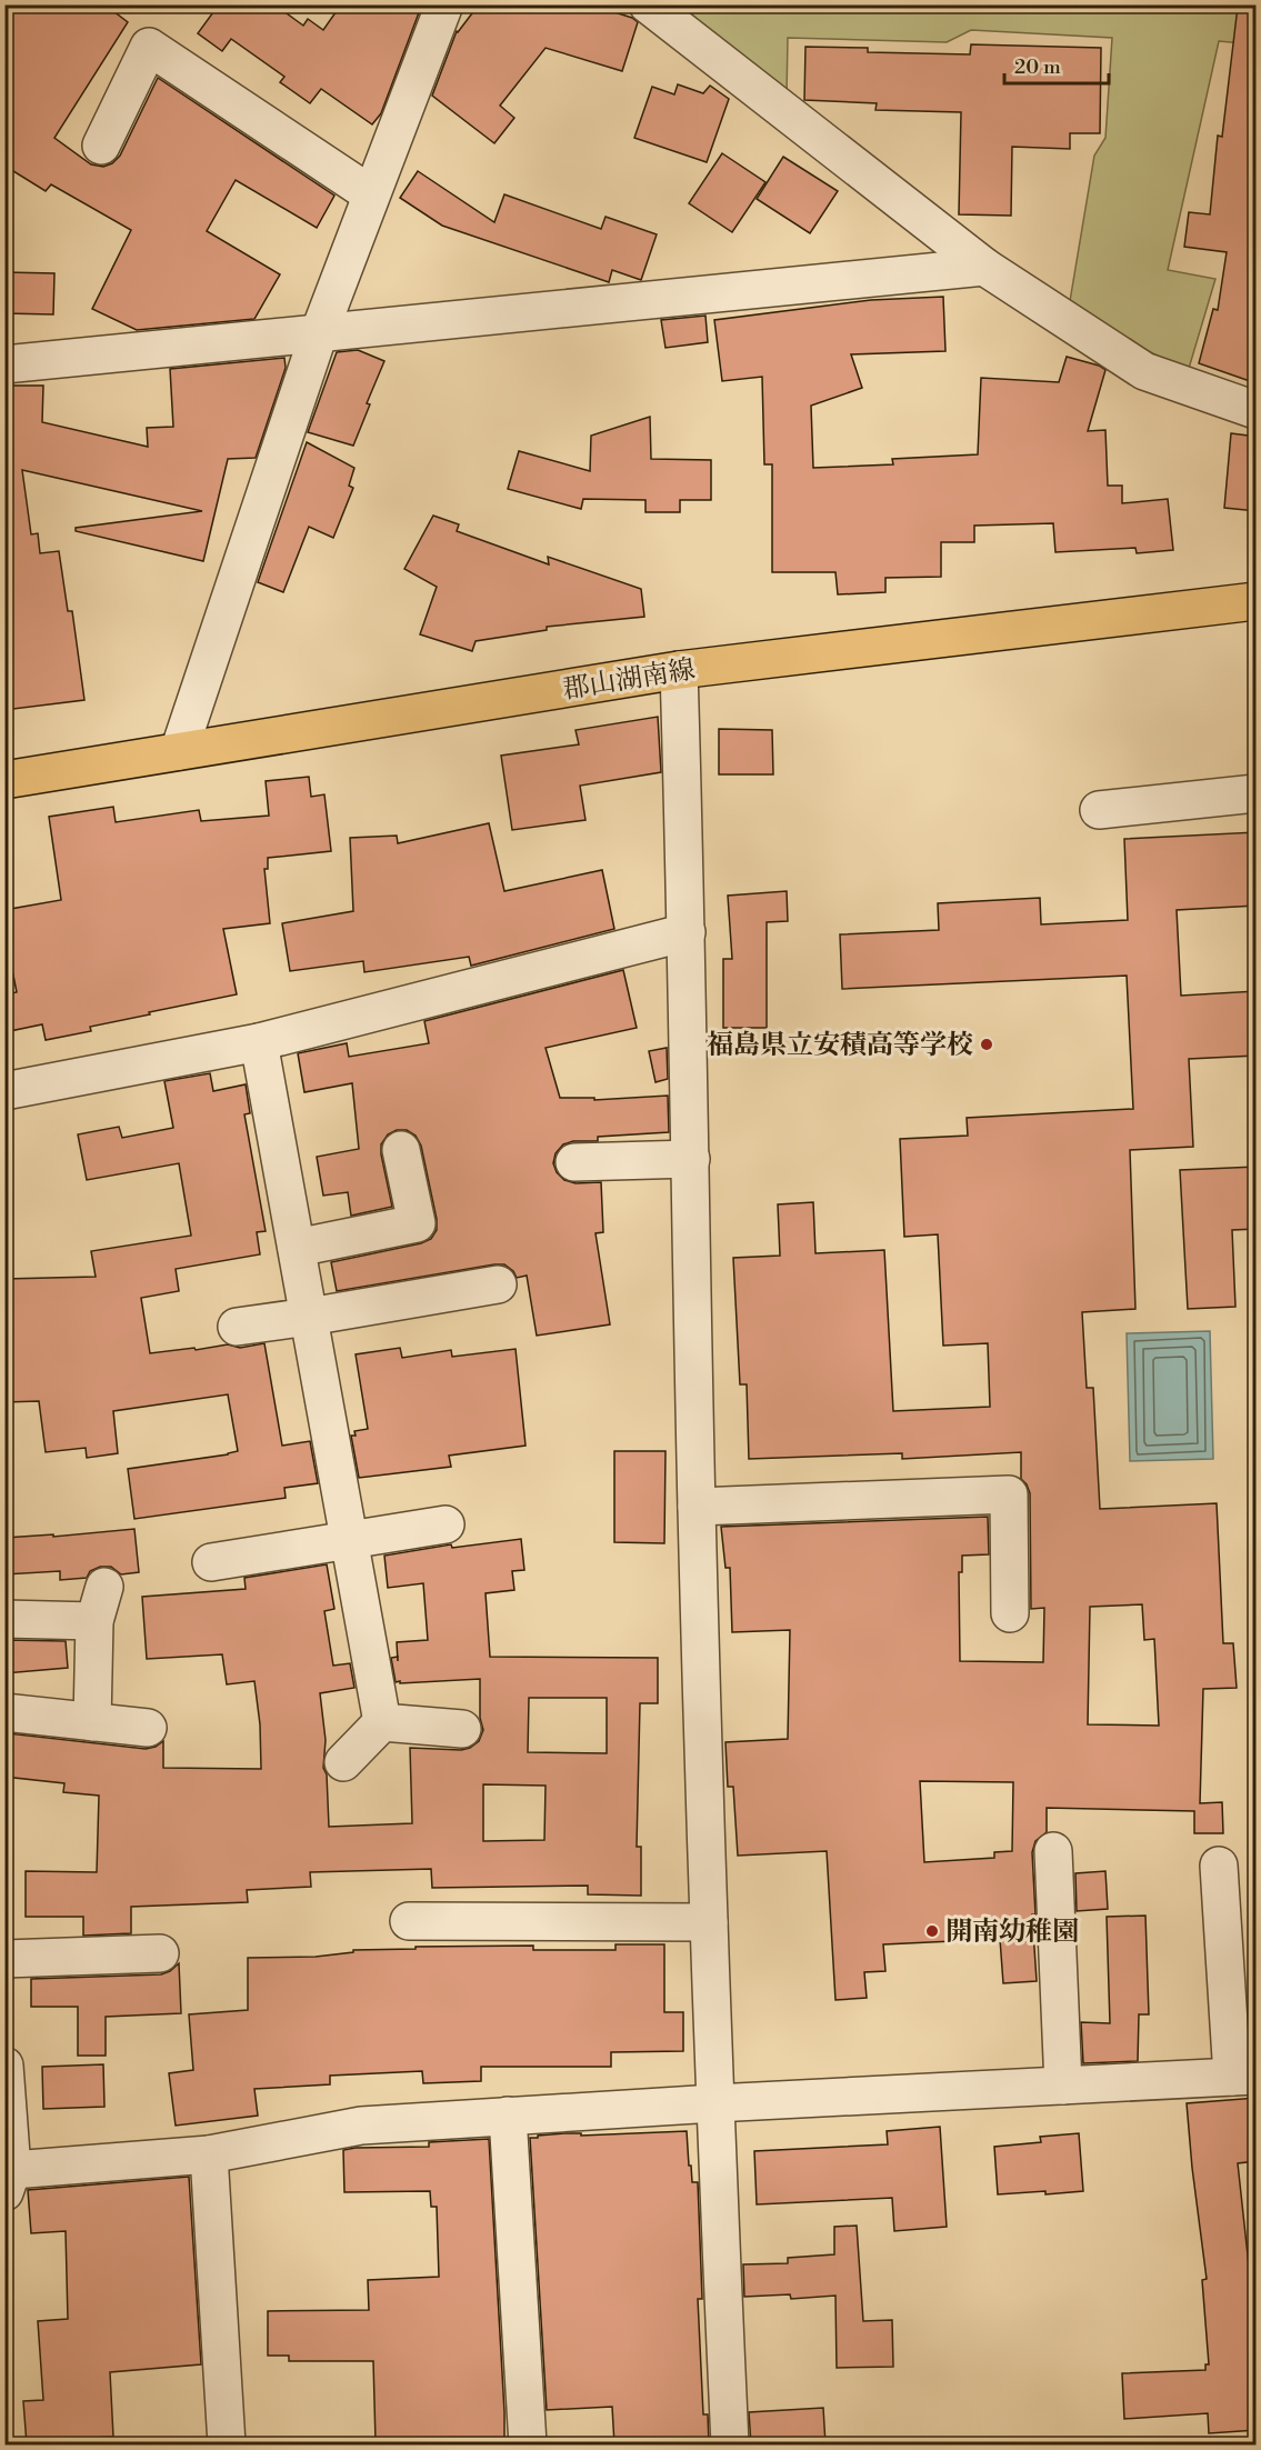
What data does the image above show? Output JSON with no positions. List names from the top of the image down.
{
  "streets": {
    "main road": ["郡山湖南線"]
  },
  "places": ["福島県立安積高等学校", "開南幼稚園"],
  "scale_bar": "20 m"
}
